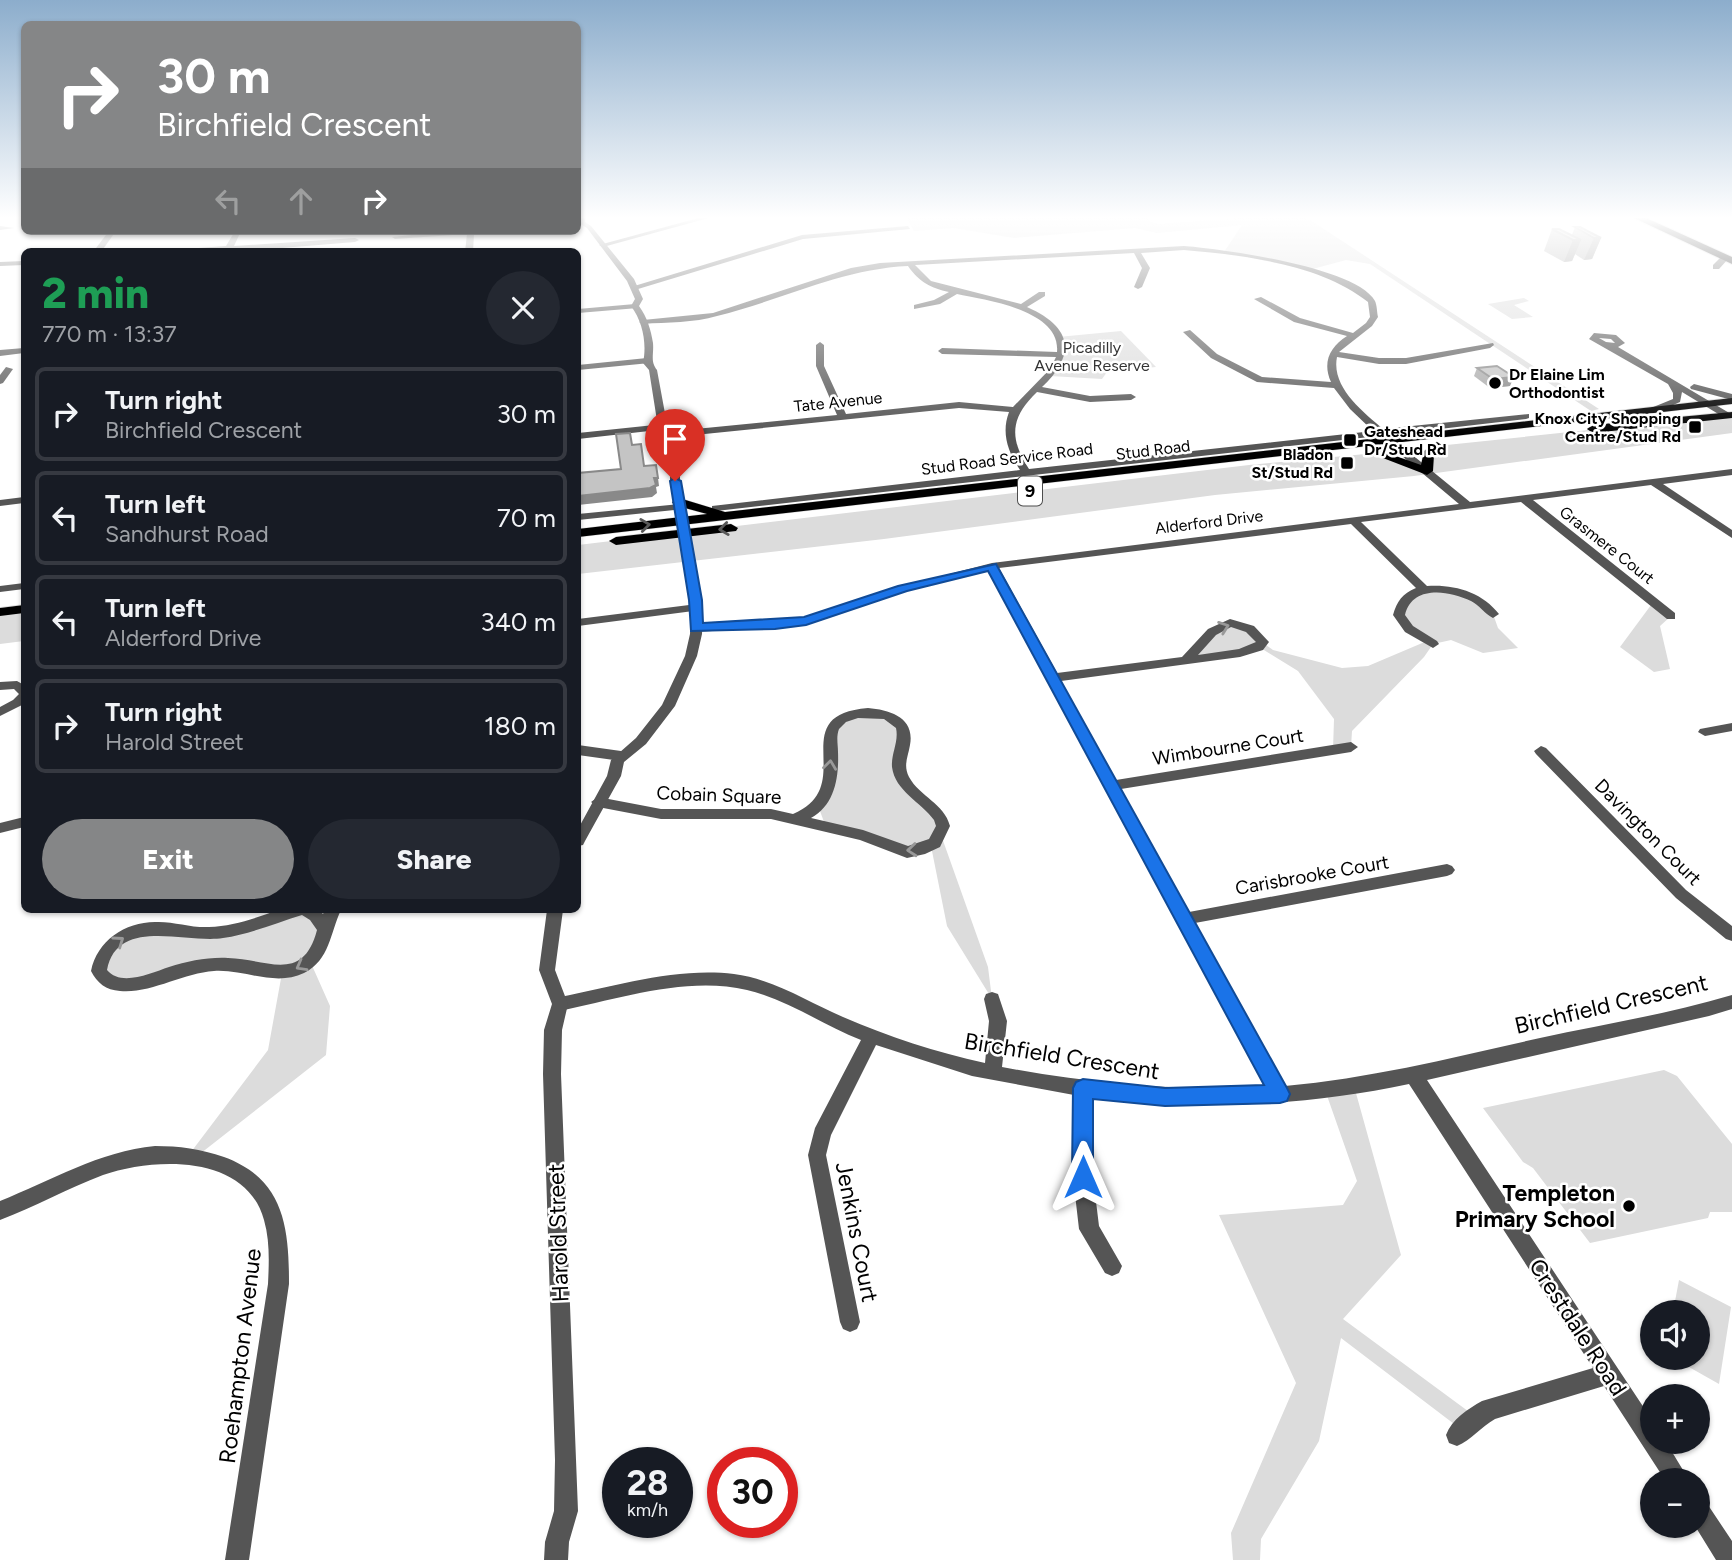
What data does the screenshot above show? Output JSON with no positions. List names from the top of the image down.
{
  "streets": {
    "main road": ["Stud Road", "9"],
    "street": [
      "Tate Avenue",
      "Stud Road Service Road",
      "Alderford Drive",
      "Grasmere Court",
      "Wimbourne Court",
      "Cobain Square",
      "Davington Court",
      "Carisbrooke Court",
      "Birchfield Crescent",
      "Jenkins Court",
      "Harold Street",
      "Crestdale Road",
      "Roehampton Avenue"
    ]
  },
  "crossings": [
    ["Stud Road", "Stud Road Service Road"],
    ["Alderford Drive", "Grasmere Court"],
    ["Birchfield Crescent", "Jenkins Court"],
    ["Birchfield Crescent", "Harold Street"],
    ["Birchfield Crescent", "Crestdale Road"]
  ],
  "parks": ["Picadilly Avenue Reserve"],
  "places": {
    "other": ["Dr Elaine Lim Orthodontist", "Templeton Primary School"],
    "transit": ["Knox City Shopping Centre/Stud Rd", "Gateshead Dr/Stud Rd", "Bladon St/Stud Rd"]
  },
  "page": {
    "turn": ["30 m", "Birchfield Crescent"],
    "heading": ["2 min", "770 m · 13:37"],
    "list": [
      {
        "name": "Turn right",
        "note": "Birchfield Crescent",
        "value": "30 m"
      },
      {
        "name": "Turn left",
        "note": "Sandhurst Road",
        "value": "70 m"
      },
      {
        "name": "Turn left",
        "note": "Alderford Drive",
        "value": "340 m"
      },
      {
        "name": "Turn right",
        "note": "Harold Street",
        "value": "180 m"
      }
    ],
    "buttons": ["Exit", "Share"],
    "map_buttons": ["+", "−"],
    "speed": "28 km/h",
    "limit": "30"
  }
}
